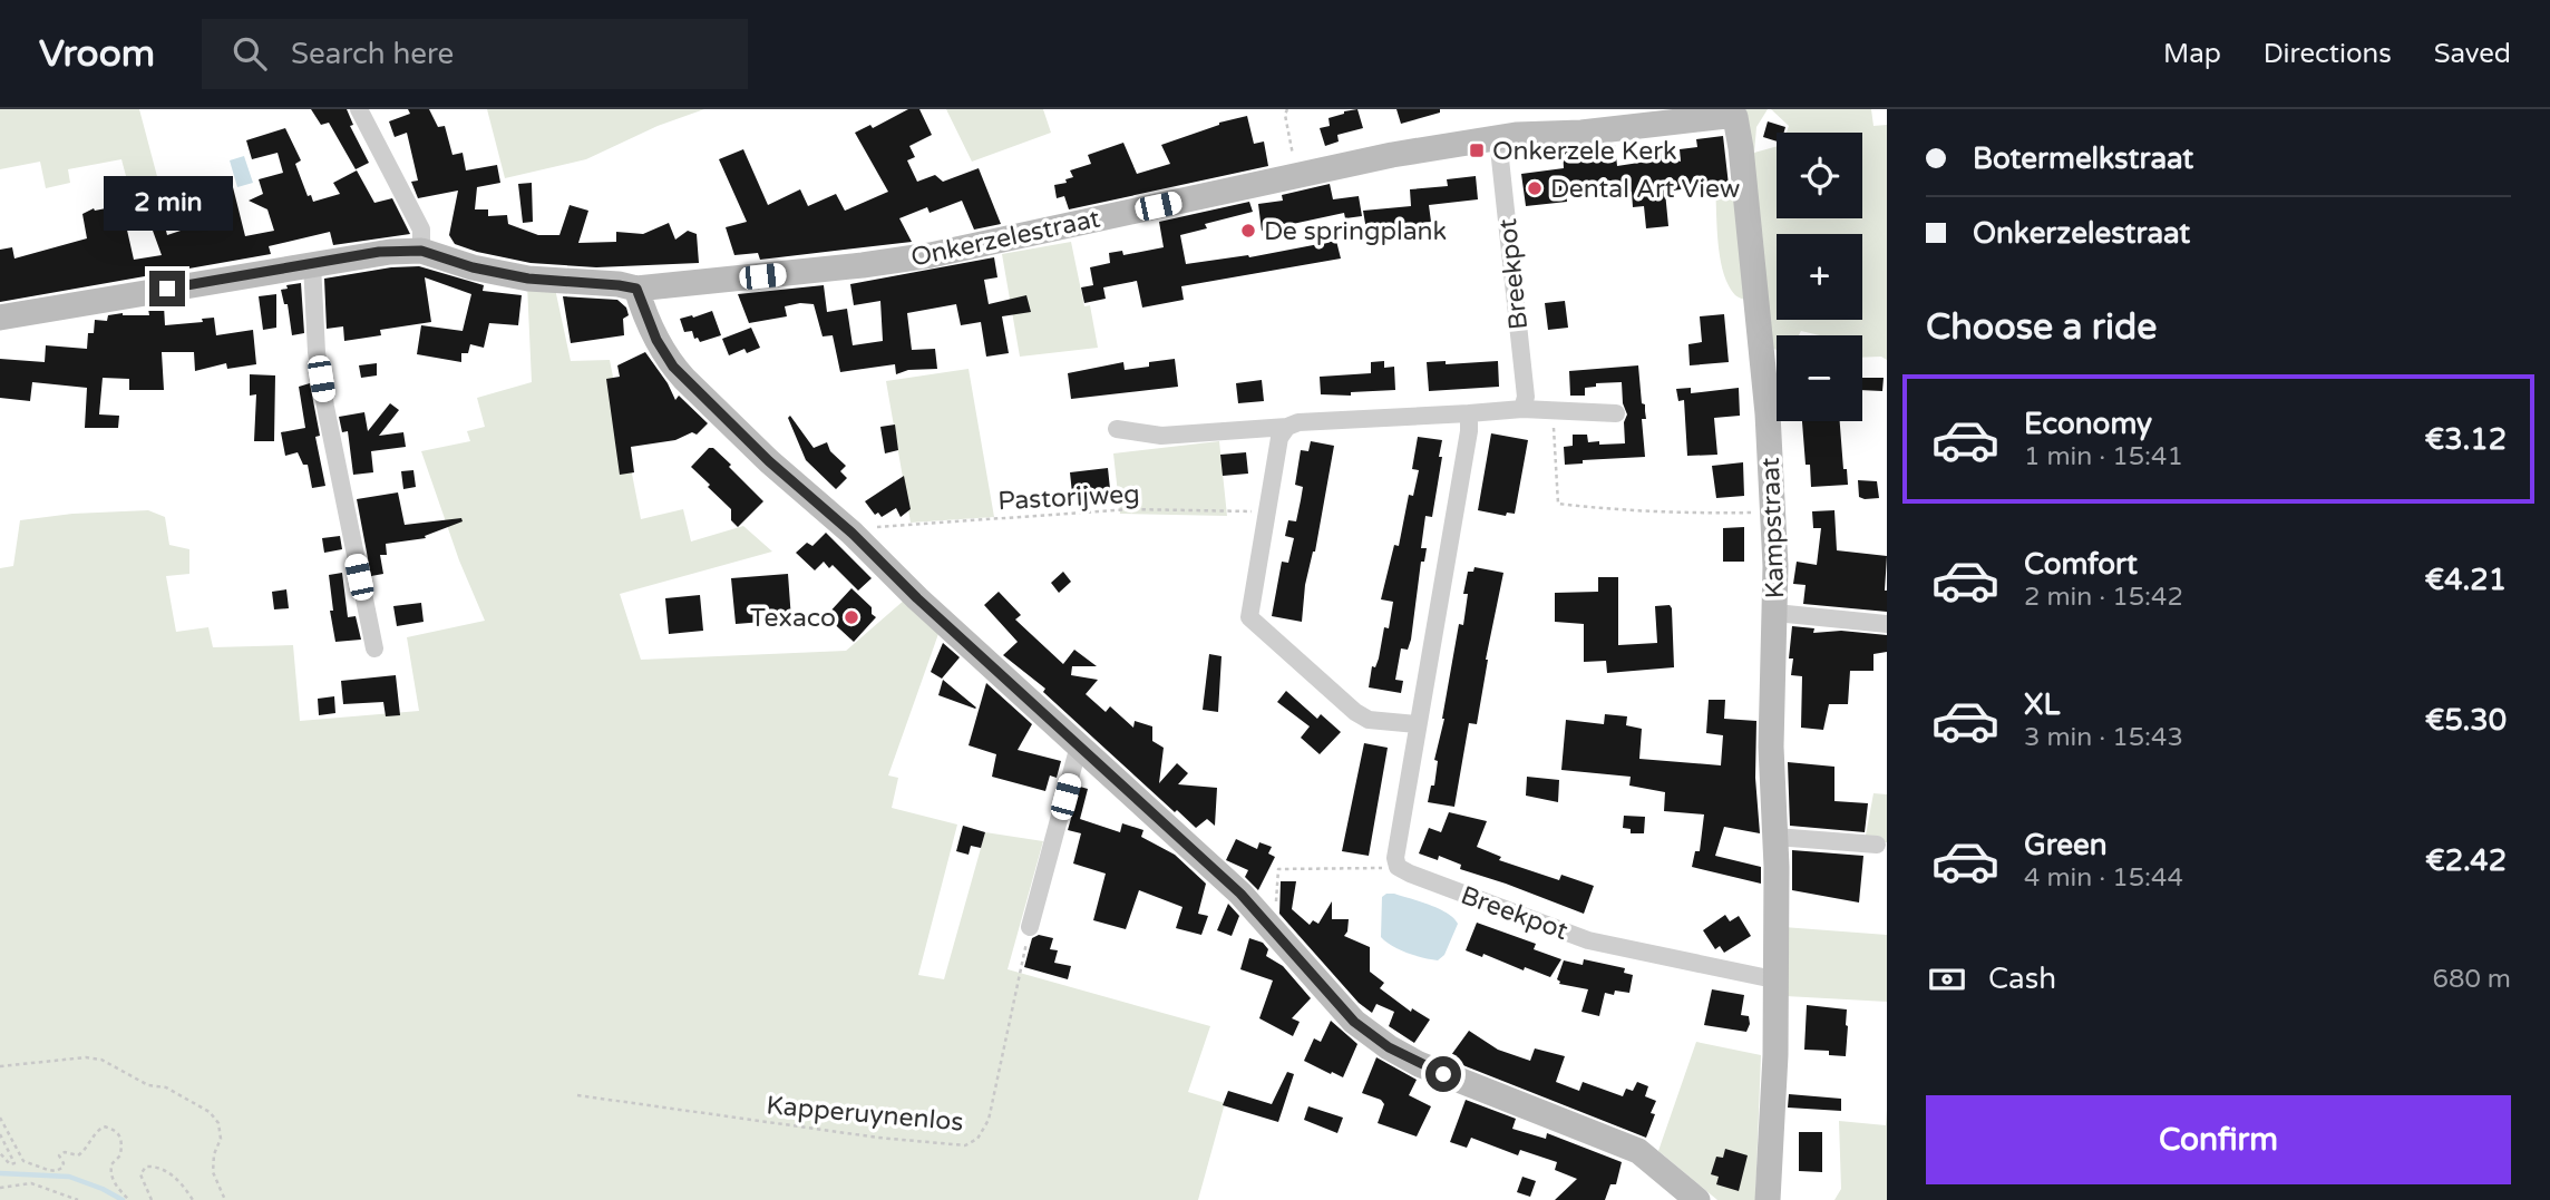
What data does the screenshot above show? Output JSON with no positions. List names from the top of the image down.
{
  "streets": {
    "street": ["Onkerzelestraat", "Breekpot", "Kampstraat"],
    "path": ["Pastorijweg", "Kapperuynenlos"]
  },
  "crossings": [
    ["Onkerzelestraat", "Breekpot"],
    ["Onkerzelestraat", "Kampstraat"],
    ["Breekpot", "Kampstraat"]
  ],
  "places": {
    "transit": ["Onkerzele Kerk"],
    "other": ["Dental Art View", "De springplank", "Texaco"]
  },
  "page": {
    "header": "Vroom",
    "search": "Search here",
    "nav": ["Map", "Directions", "Saved"],
    "banner": ["Botermelkstraat", "Onkerzelestraat"],
    "map_buttons": ["+", "−"],
    "bubble": "2 min",
    "heading": "Choose a ride",
    "list": [
      {
        "name": "Economy",
        "note": "1 min · 15:41",
        "value": "€3.12"
      },
      {
        "name": "Comfort",
        "note": "2 min · 15:42",
        "value": "€4.21"
      },
      {
        "name": "XL",
        "note": "3 min · 15:43",
        "value": "€5.30"
      },
      {
        "name": "Green",
        "note": "4 min · 15:44",
        "value": "€2.42"
      }
    ],
    "pay": ["Cash", "680 m"],
    "buttons": "Confirm"
  }
}
